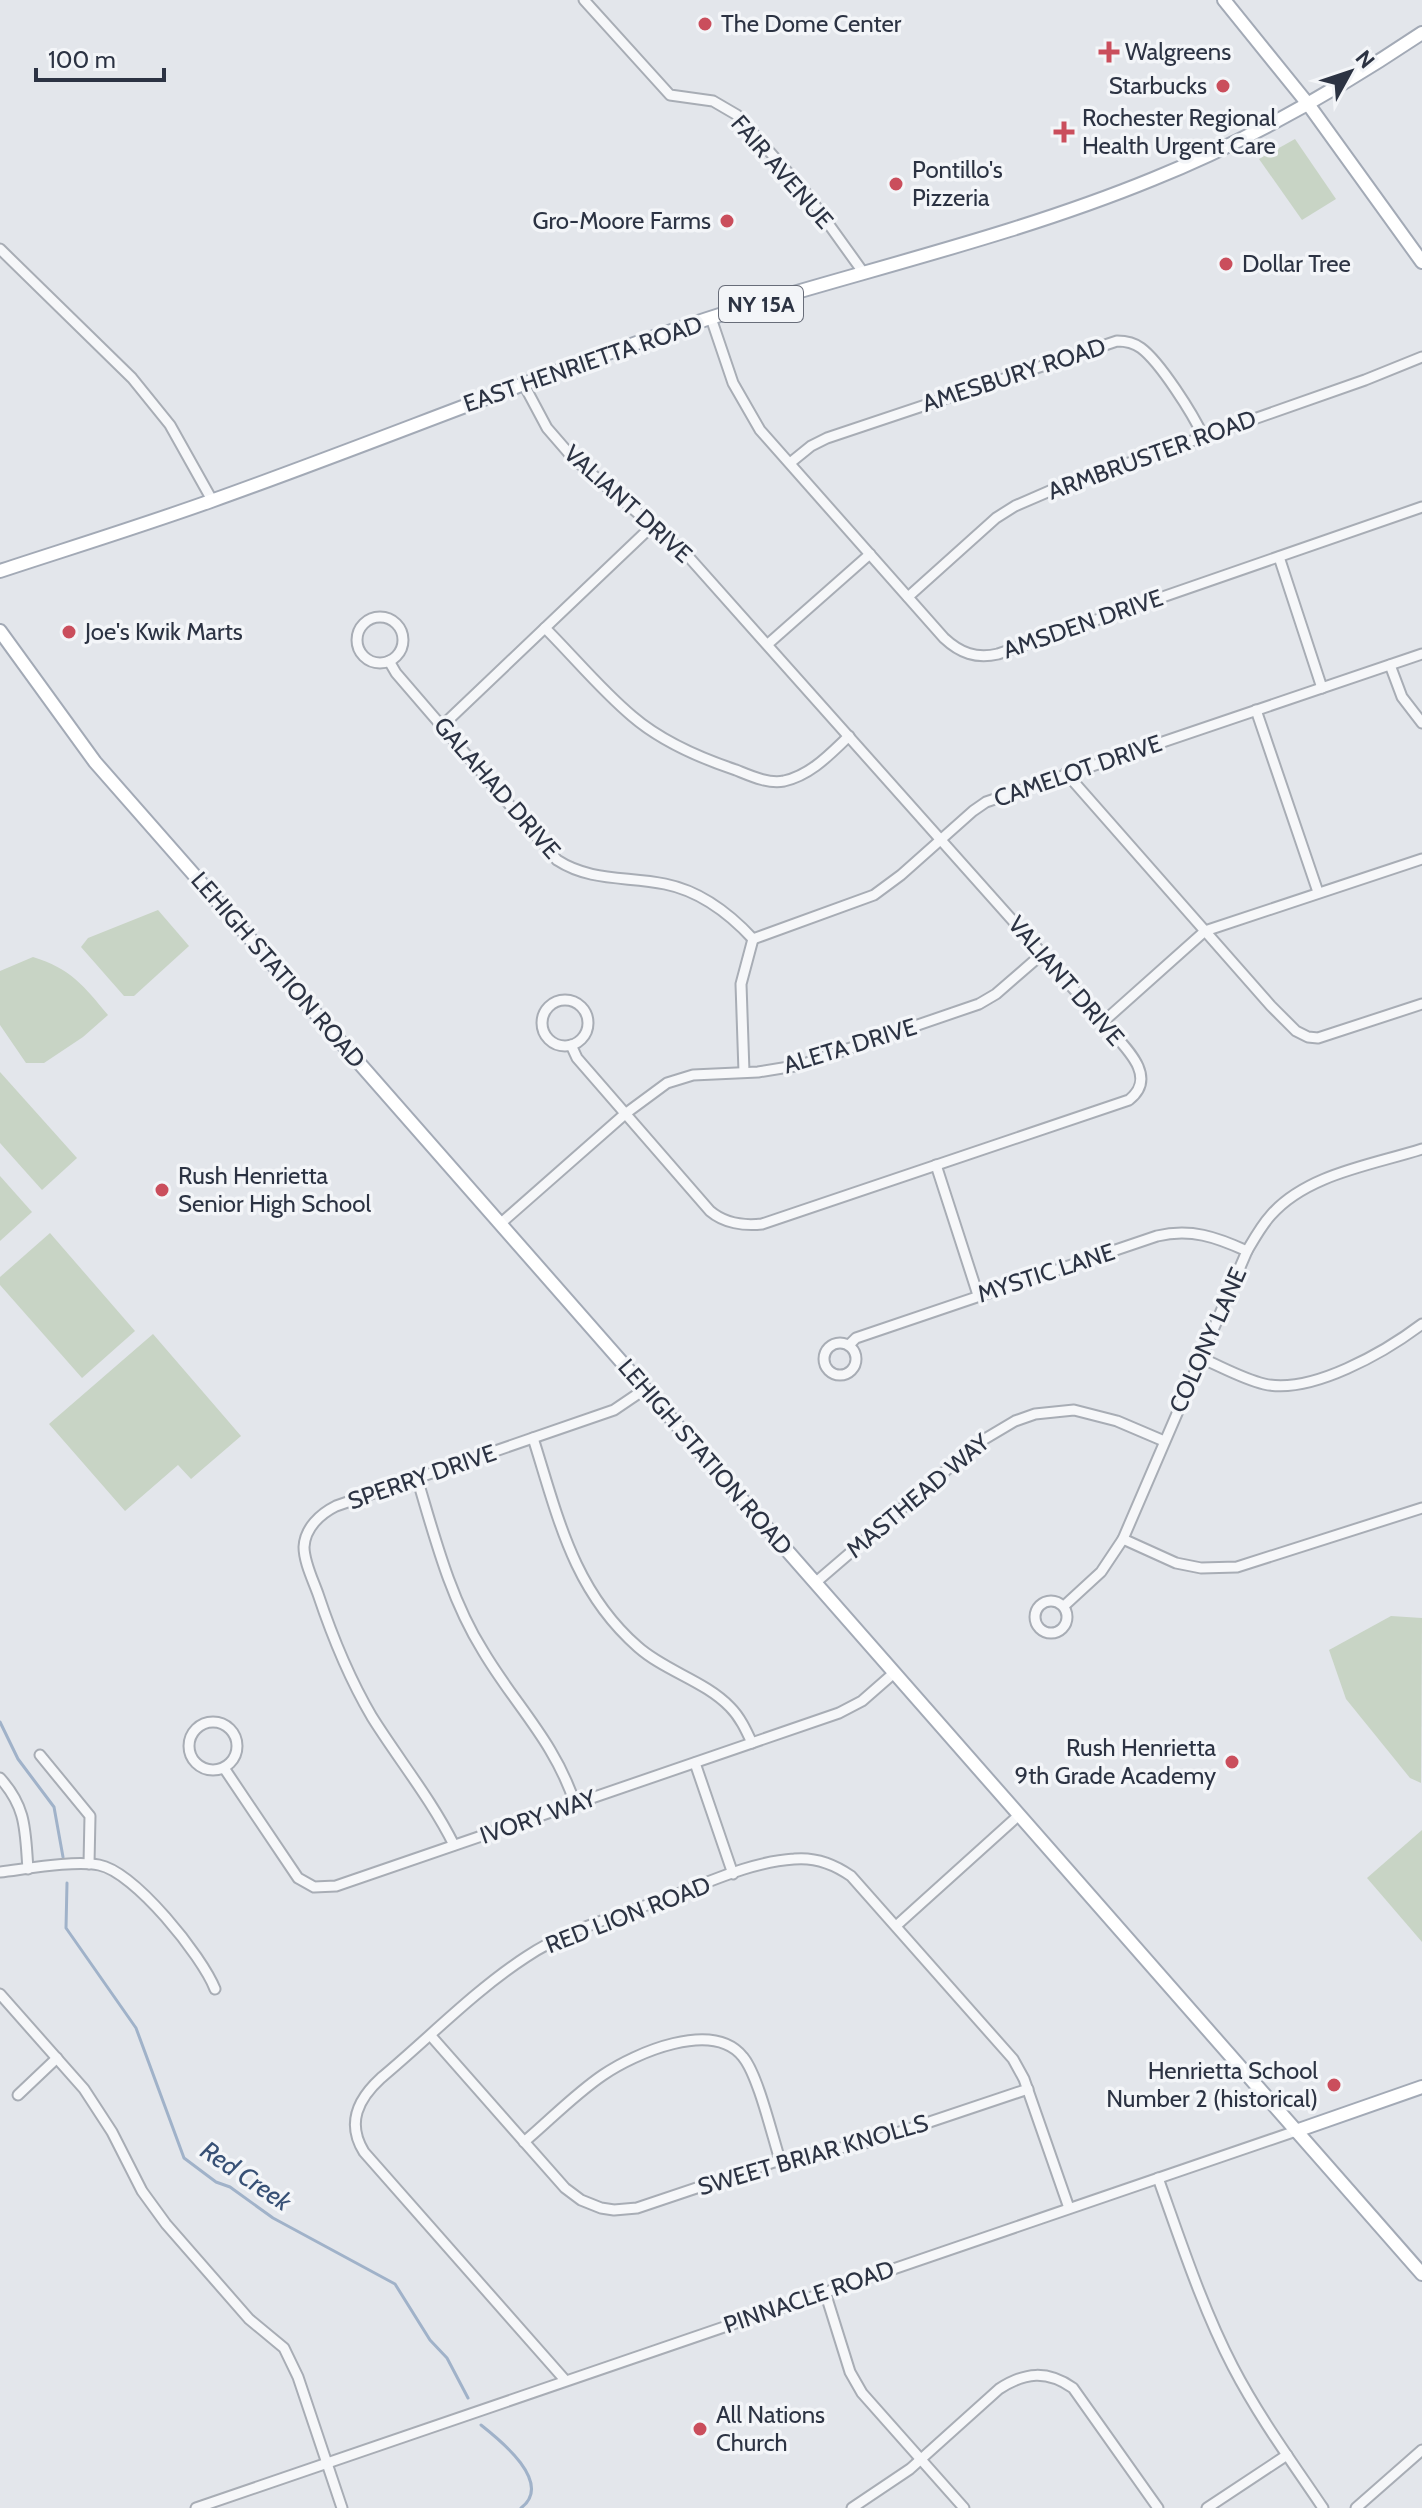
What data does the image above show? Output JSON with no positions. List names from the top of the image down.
{
  "streets": {
    "main road": [
      "NY 15A",
      "EAST HENRIETTA ROAD",
      "LEHIGH STATION ROAD",
      "PINNACLE ROAD"
    ],
    "street": [
      "FAIR AVENUE",
      "AMESBURY ROAD",
      "ARMBRUSTER ROAD",
      "VALIANT DRIVE",
      "AMSDEN DRIVE",
      "CAMELOT DRIVE",
      "GALAHAD DRIVE",
      "ALETA DRIVE",
      "MYSTIC LANE",
      "COLONY LANE",
      "SPERRY DRIVE",
      "MASTHEAD WAY",
      "IVORY WAY",
      "RED LION ROAD",
      "SWEET BRIAR KNOLLS"
    ]
  },
  "crossings": [
    ["FAIR AVENUE", "EAST HENRIETTA ROAD"],
    ["EAST HENRIETTA ROAD", "VALIANT DRIVE"],
    ["EAST HENRIETTA ROAD", "AMSDEN DRIVE"],
    ["AMESBURY ROAD", "ARMBRUSTER ROAD"],
    ["AMESBURY ROAD", "AMSDEN DRIVE"],
    ["ARMBRUSTER ROAD", "AMSDEN DRIVE"],
    ["VALIANT DRIVE", "CAMELOT DRIVE"],
    ["VALIANT DRIVE", "ALETA DRIVE"],
    ["CAMELOT DRIVE", "GALAHAD DRIVE"],
    ["LEHIGH STATION ROAD", "ALETA DRIVE"],
    ["LEHIGH STATION ROAD", "SPERRY DRIVE"],
    ["LEHIGH STATION ROAD", "MASTHEAD WAY"],
    ["LEHIGH STATION ROAD", "IVORY WAY"],
    ["LEHIGH STATION ROAD", "PINNACLE ROAD"],
    ["MYSTIC LANE", "COLONY LANE"],
    ["COLONY LANE", "MASTHEAD WAY"],
    ["SPERRY DRIVE", "IVORY WAY"],
    ["RED LION ROAD", "SWEET BRIAR KNOLLS"],
    ["RED LION ROAD", "PINNACLE ROAD"]
  ],
  "water": ["Red Creek"],
  "places": {
    "other": [
      "The Dome Center",
      "Starbucks",
      "Pontillo's Pizzeria",
      "Gro-Moore Farms",
      "Dollar Tree",
      "Joe's Kwik Marts",
      "Rush Henrietta Senior High School",
      "Rush Henrietta 9th Grade Academy",
      "Henrietta School Number 2 (historical)",
      "All Nations Church"
    ],
    "health": ["Walgreens", "Rochester Regional Health Urgent Care"]
  },
  "scale_bar": "100 m",
  "north": "top right"
}
